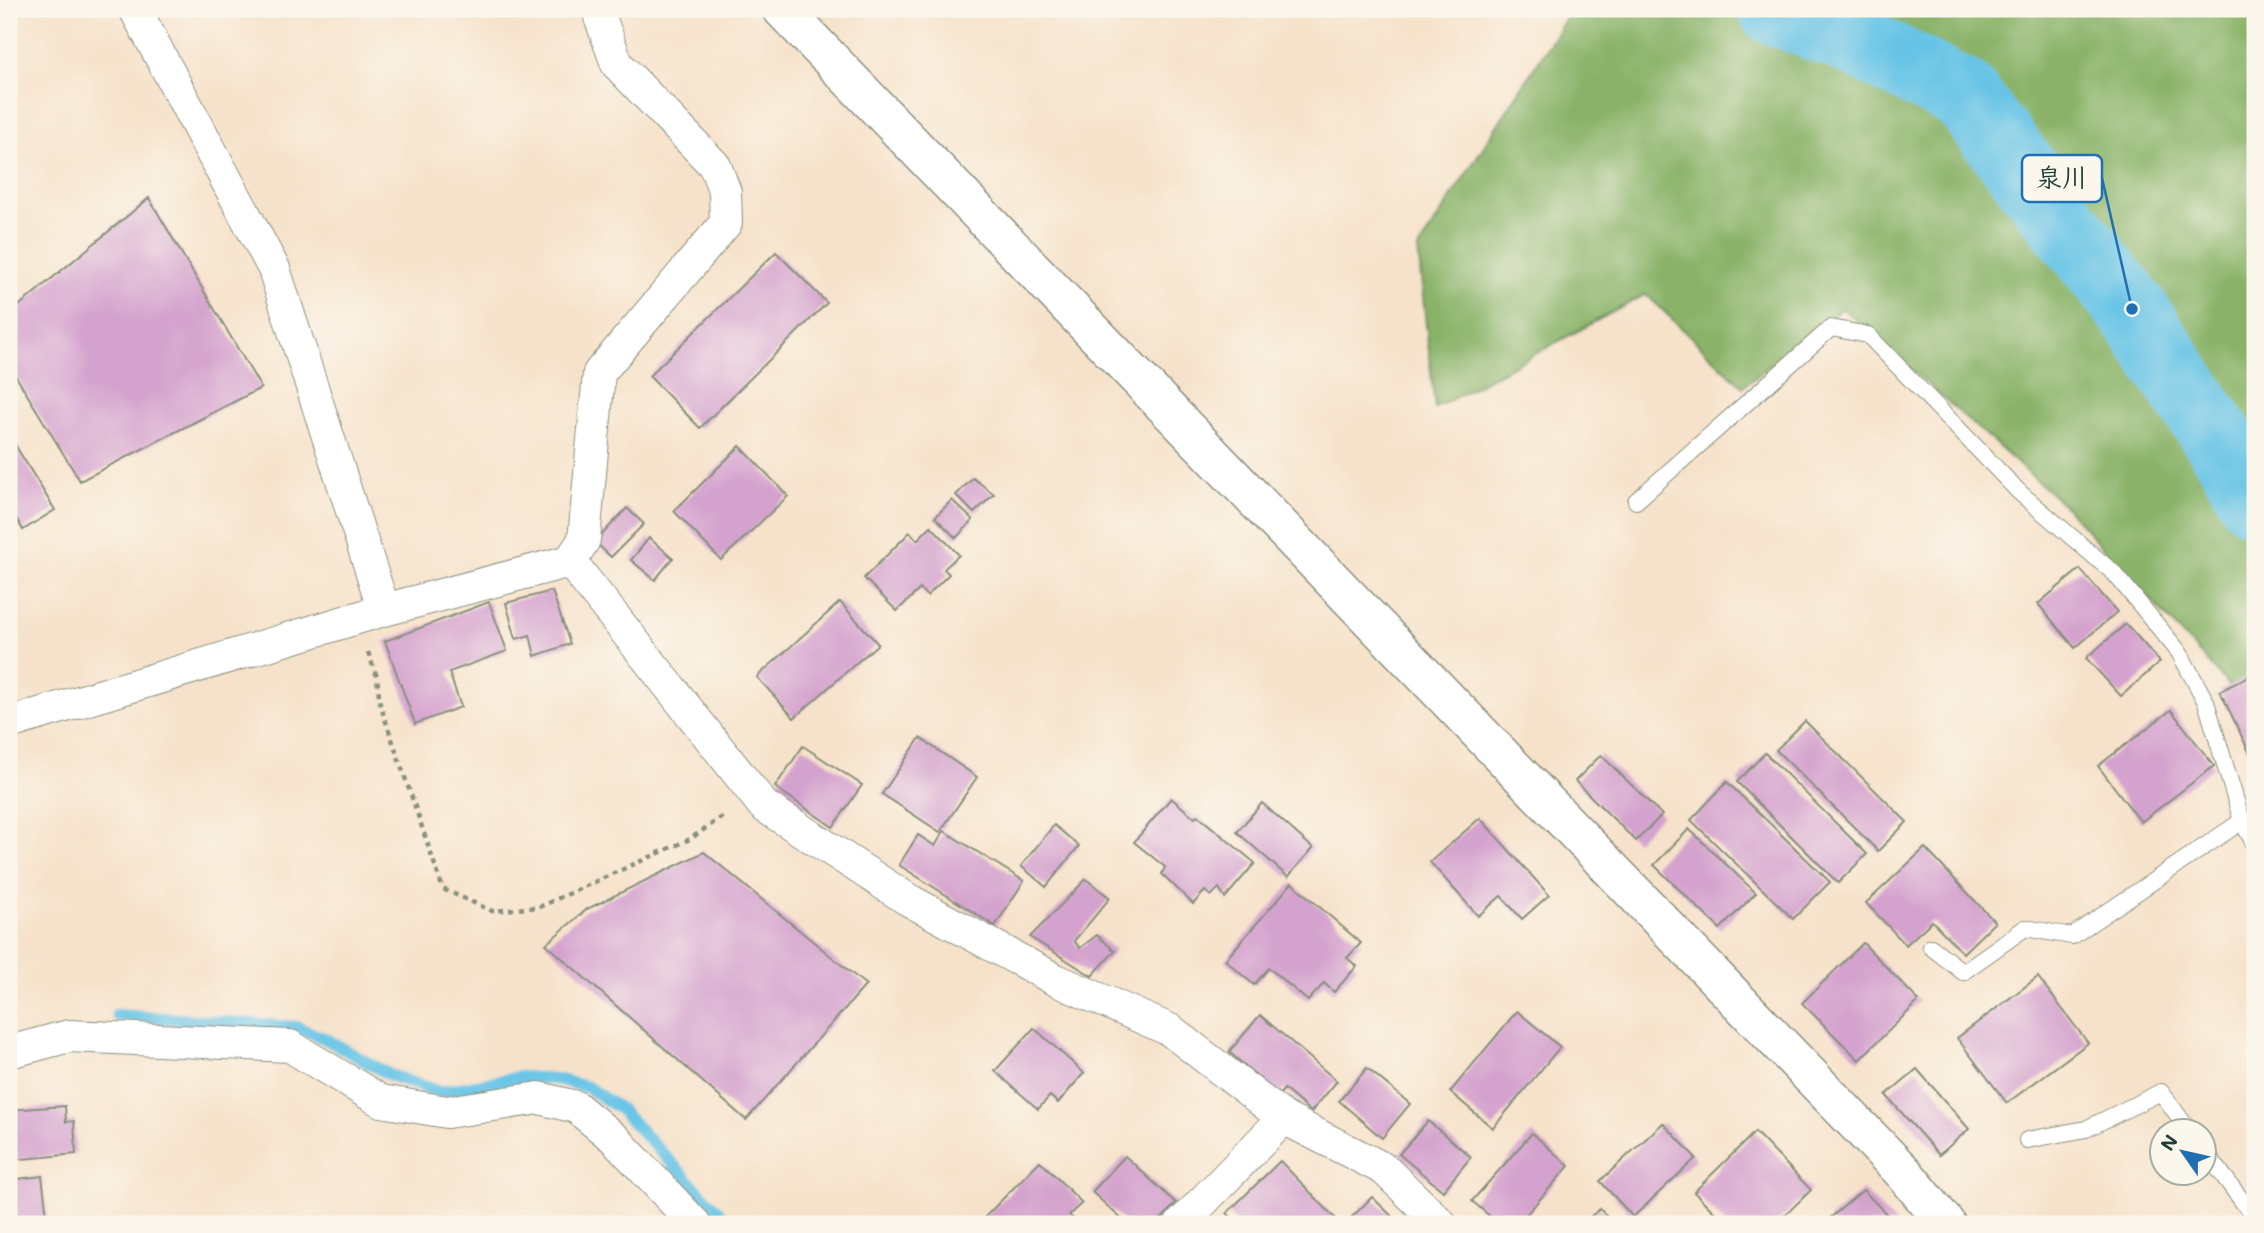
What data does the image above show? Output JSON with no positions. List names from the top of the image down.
{
  "places": ["泉川"],
  "north": "top left"
}
